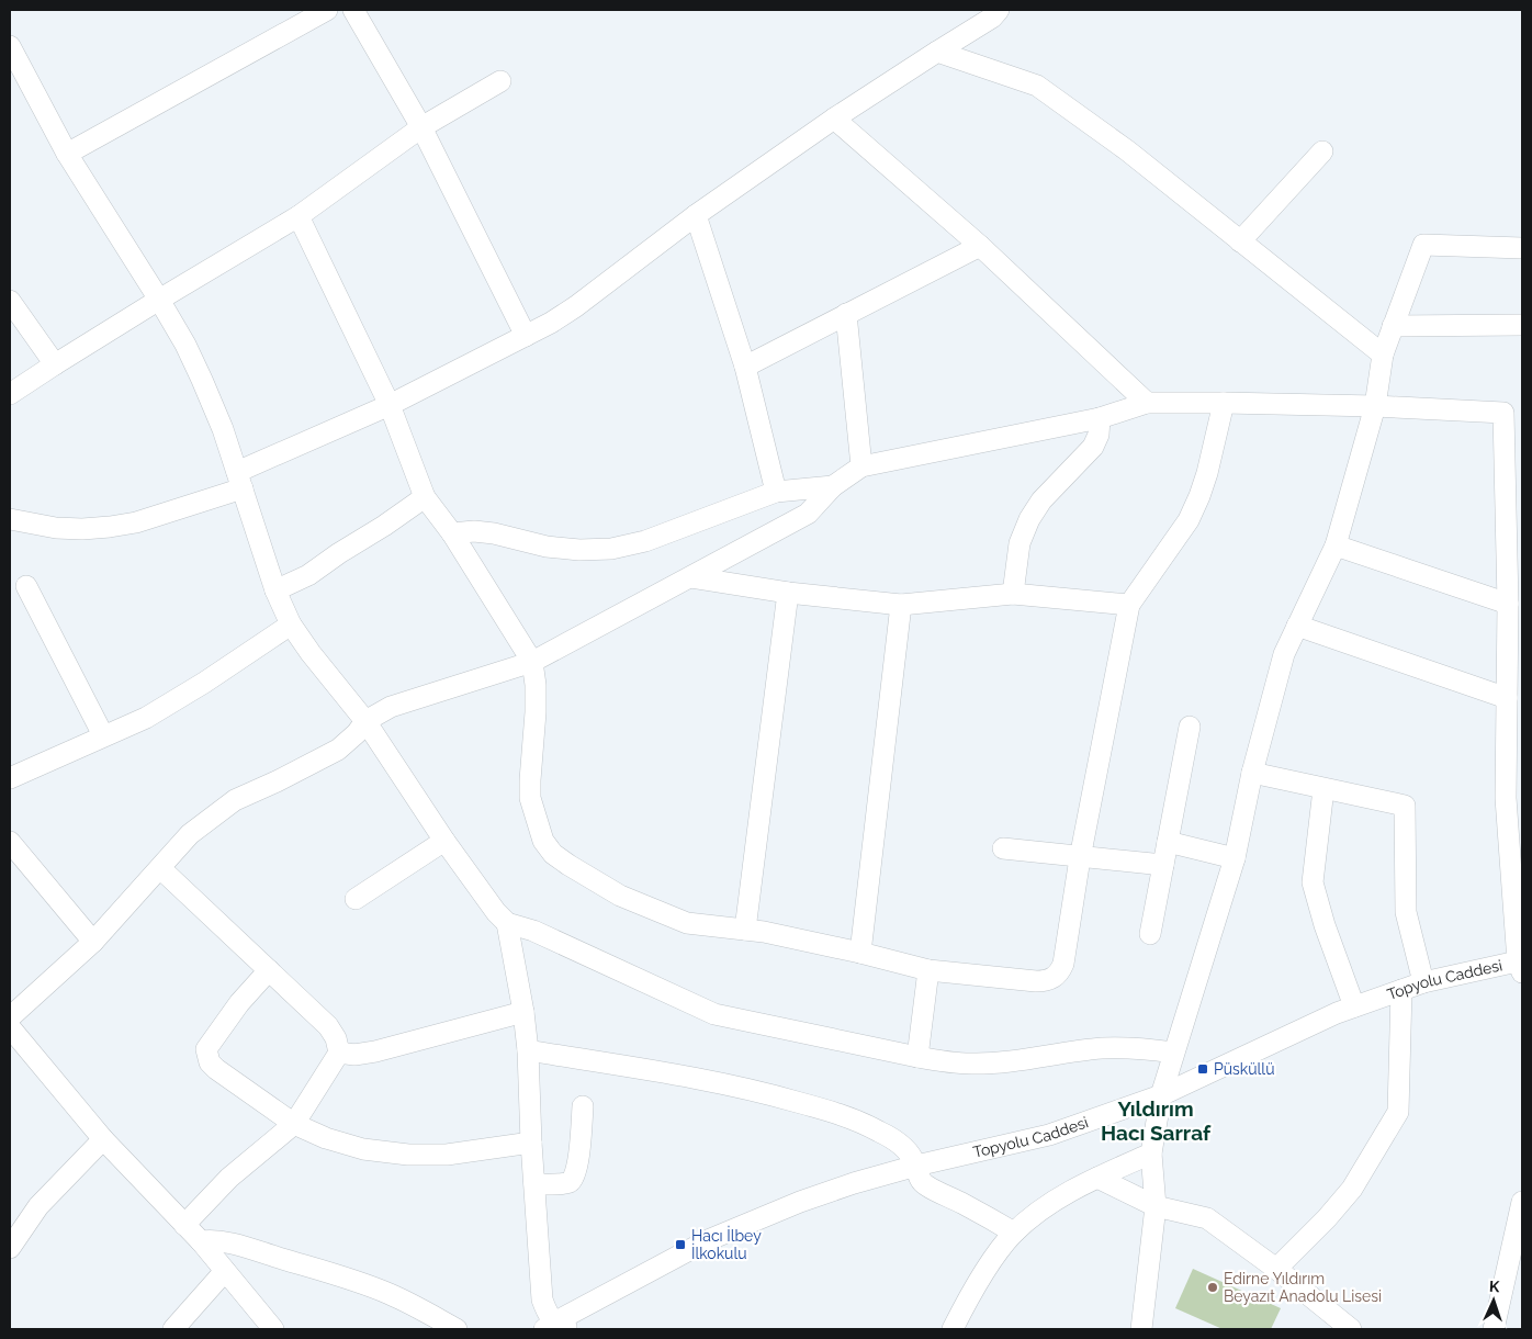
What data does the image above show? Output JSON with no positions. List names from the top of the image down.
{
  "streets": {
    "street": ["Topyolu Caddesi"]
  },
  "districts": ["Yıldırım Hacı Sarraf"],
  "places": {
    "transit": ["Püsküllü", "Hacı İlbey İlkokulu"],
    "other": ["Edirne Yıldırım Beyazıt Anadolu Lisesi"]
  },
  "north": "top"
}
